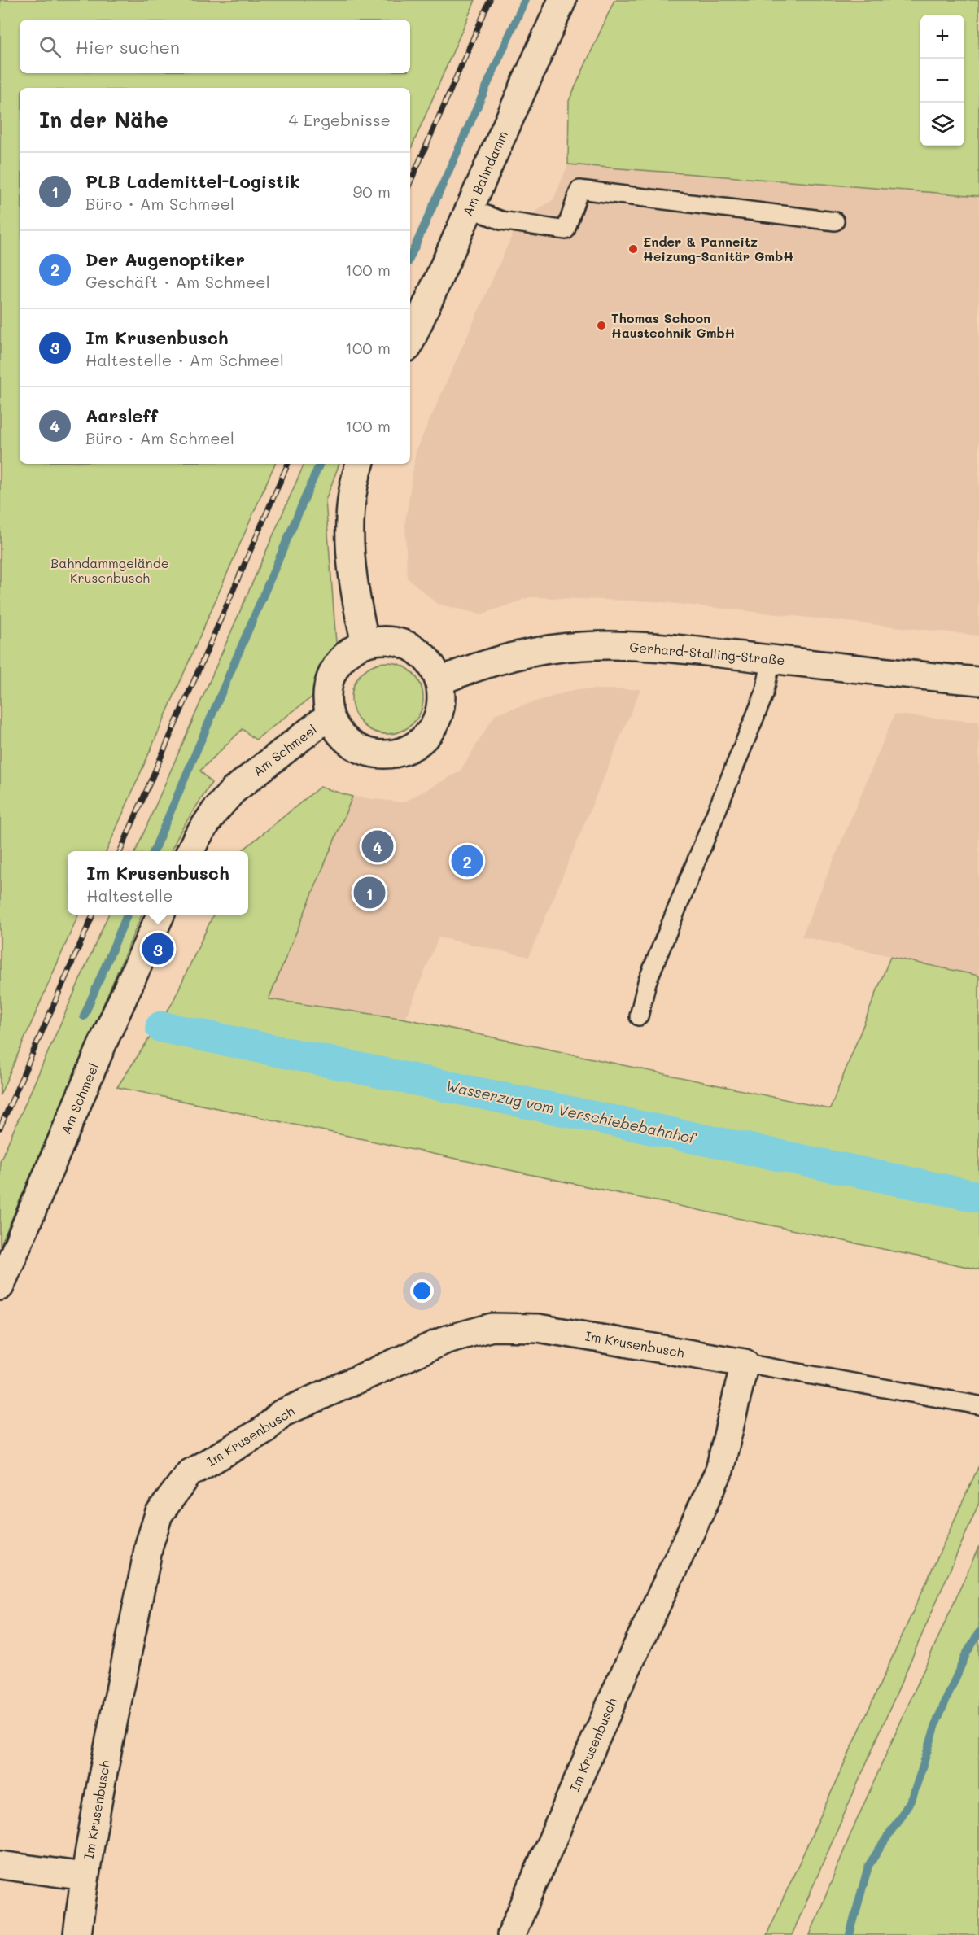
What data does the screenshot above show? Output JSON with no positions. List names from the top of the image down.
{
  "streets": {
    "street": [
      "Am Bahndamm",
      "Gerhard-Stalling-Straße",
      "Am Schmeel",
      "Im Krusenbusch"
    ]
  },
  "crossings": [
    ["Gerhard-Stalling-Straße", "Am Schmeel"]
  ],
  "water": ["Wasserzug vom Verschiebebahnhof"],
  "parks": ["Bahndammgelände Krusenbusch"],
  "places": ["Ender & Panneitz Heizung-Sanitär GmbH", "Thomas Schoon Haustechnik GmbH"],
  "page": {
    "map_buttons": ["+", "−"],
    "search": "Hier suchen",
    "heading": ["In der Nähe", "4 Ergebnisse"],
    "list": [
      {
        "mark": "1",
        "name": "PLB Lademittel-Logistik",
        "note": "Büro · Am Schmeel",
        "value": "90 m"
      },
      {
        "mark": "2",
        "name": "Der Augenoptiker",
        "note": "Geschäft · Am Schmeel",
        "value": "100 m"
      },
      {
        "mark": "3",
        "name": "Im Krusenbusch",
        "note": "Haltestelle · Am Schmeel",
        "value": "100 m"
      },
      {
        "mark": "4",
        "name": "Aarsleff",
        "note": "Büro · Am Schmeel",
        "value": "100 m"
      }
    ],
    "pins": [
      "4",
      "2",
      "1",
      "3"
    ],
    "popup": ["Im Krusenbusch", "Haltestelle"]
  }
}
